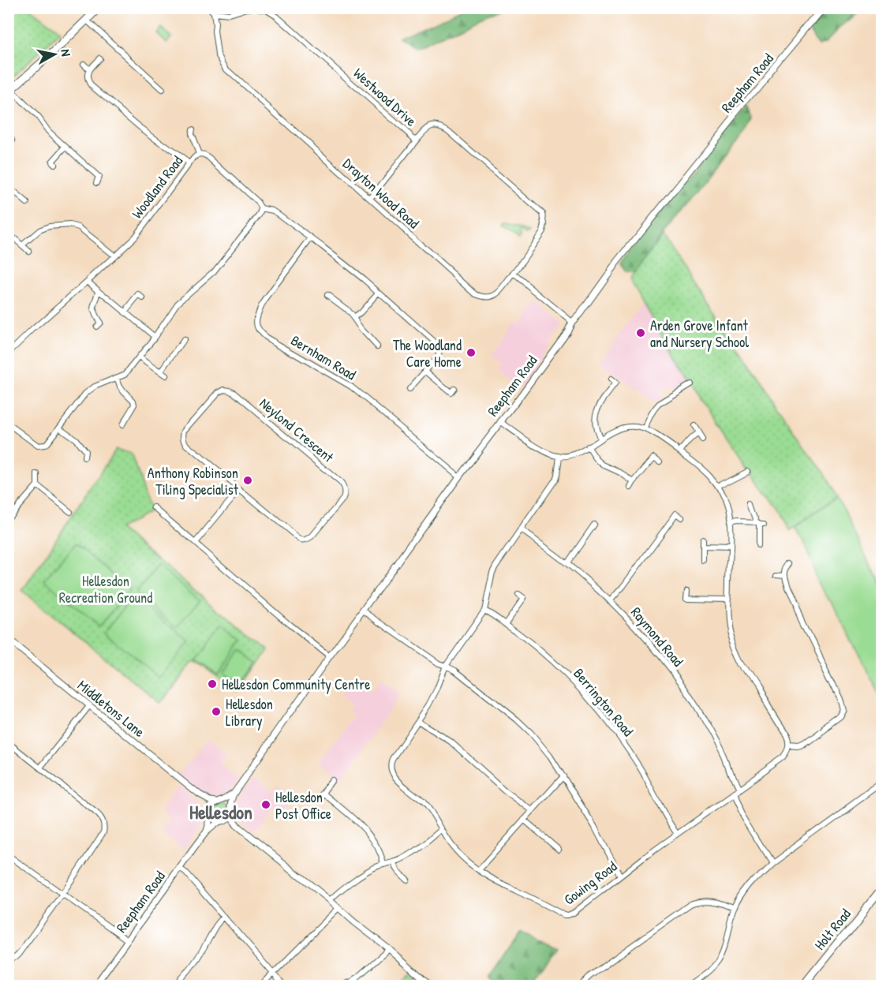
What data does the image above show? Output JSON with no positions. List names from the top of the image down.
{
  "streets": {
    "main road": ["Holt Road"],
    "street": [
      "Reepham Road",
      "Westwood Drive",
      "Woodland Road",
      "Drayton Wood Road",
      "Bernham Road",
      "Neylond Crescent",
      "Raymond Road",
      "Berrington Road",
      "Middletons Lane",
      "Gowing Road"
    ]
  },
  "crossings": [
    ["Reepham Road", "Bernham Road"],
    ["Reepham Road", "Middletons Lane"],
    ["Westwood Drive", "Drayton Wood Road"],
    ["Woodland Road", "Bernham Road"],
    ["Raymond Road", "Gowing Road"],
    ["Berrington Road", "Gowing Road"]
  ],
  "districts": ["Hellesdon"],
  "parks": ["Hellesdon Recreation Ground"],
  "places": [
    "Arden Grove Infant and Nursery School",
    "The Woodland Care Home",
    "Anthony Robinson Tiling Specialist",
    "Hellesdon Community Centre",
    "Hellesdon Library",
    "Hellesdon Post Office"
  ],
  "north": "right"
}
